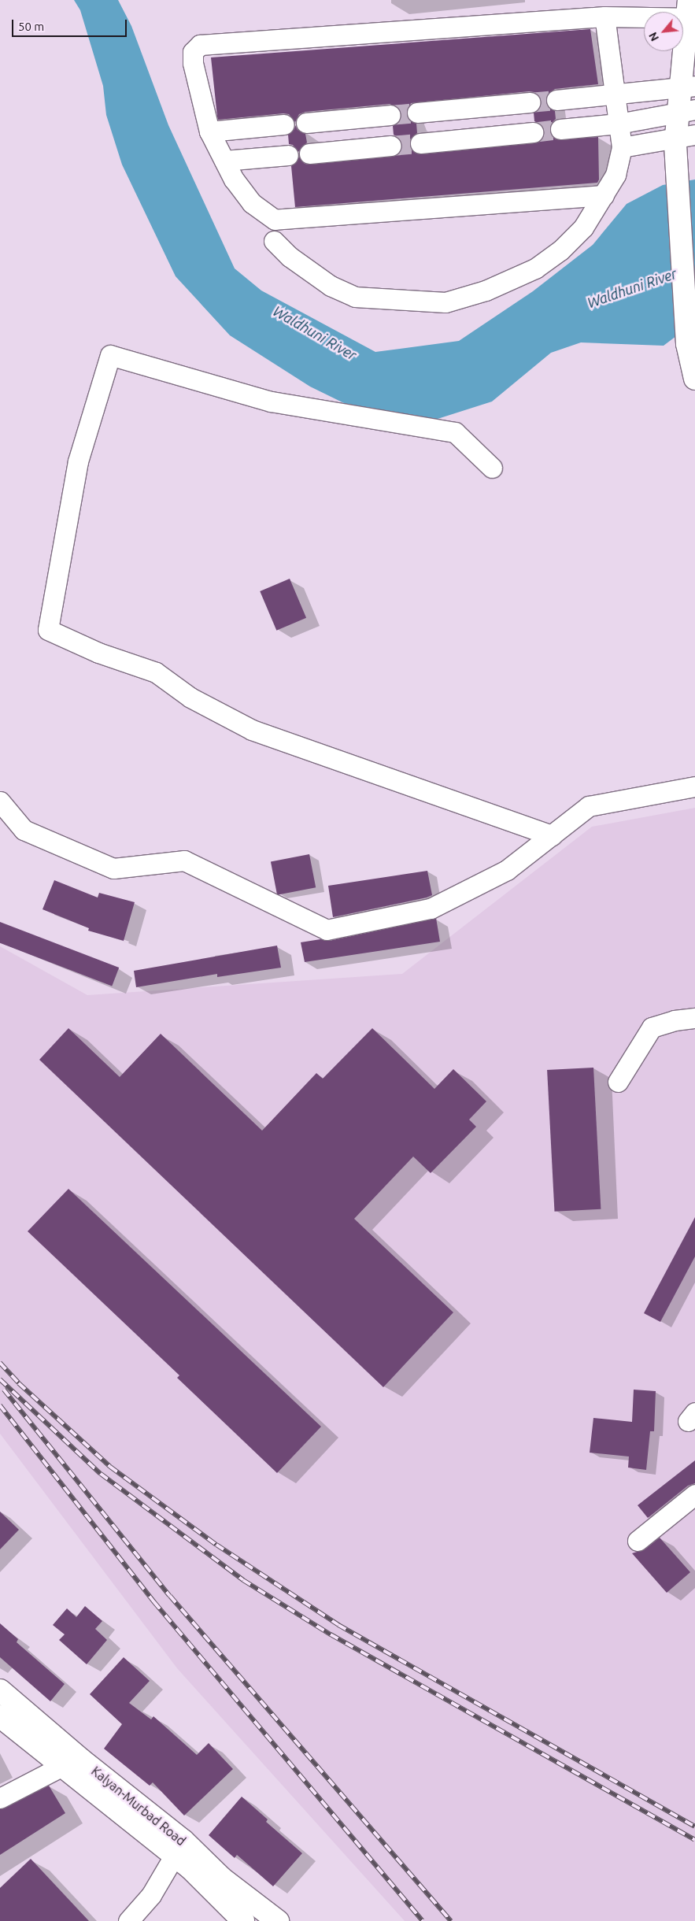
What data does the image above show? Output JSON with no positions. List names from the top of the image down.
{
  "streets": {
    "main road": ["Kalyan-Murbad Road"]
  },
  "water": ["Waldhuni River"],
  "scale_bar": "50 m",
  "north": "bottom left"
}
